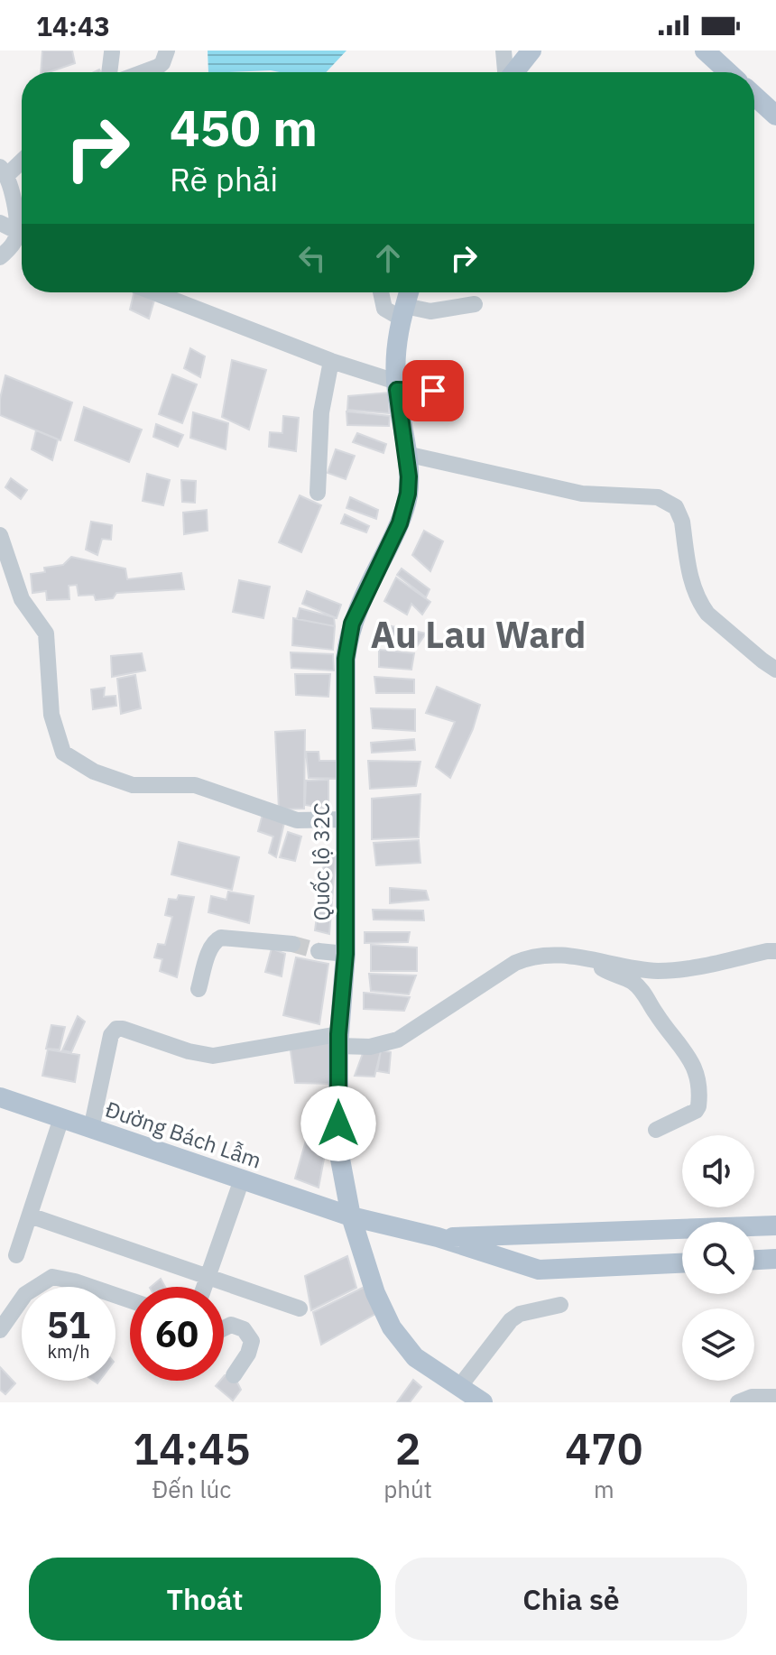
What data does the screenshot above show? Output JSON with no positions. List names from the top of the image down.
{
  "streets": {
    "main road": ["Quốc lộ 32C", "Đường Bách Lẫm"]
  },
  "crossings": [
    ["Quốc lộ 32C", "Đường Bách Lẫm"]
  ],
  "districts": ["Au Lau Ward"],
  "page": {
    "status": "14:43",
    "turn": ["450 m", "Rẽ phải"],
    "speed": "51 km/h",
    "limit": "60",
    "eta": [
      "14:45",
      "Đến lúc",
      "2",
      "phút",
      "470",
      "m"
    ],
    "buttons": ["Thoát", "Chia sẻ"]
  }
}
